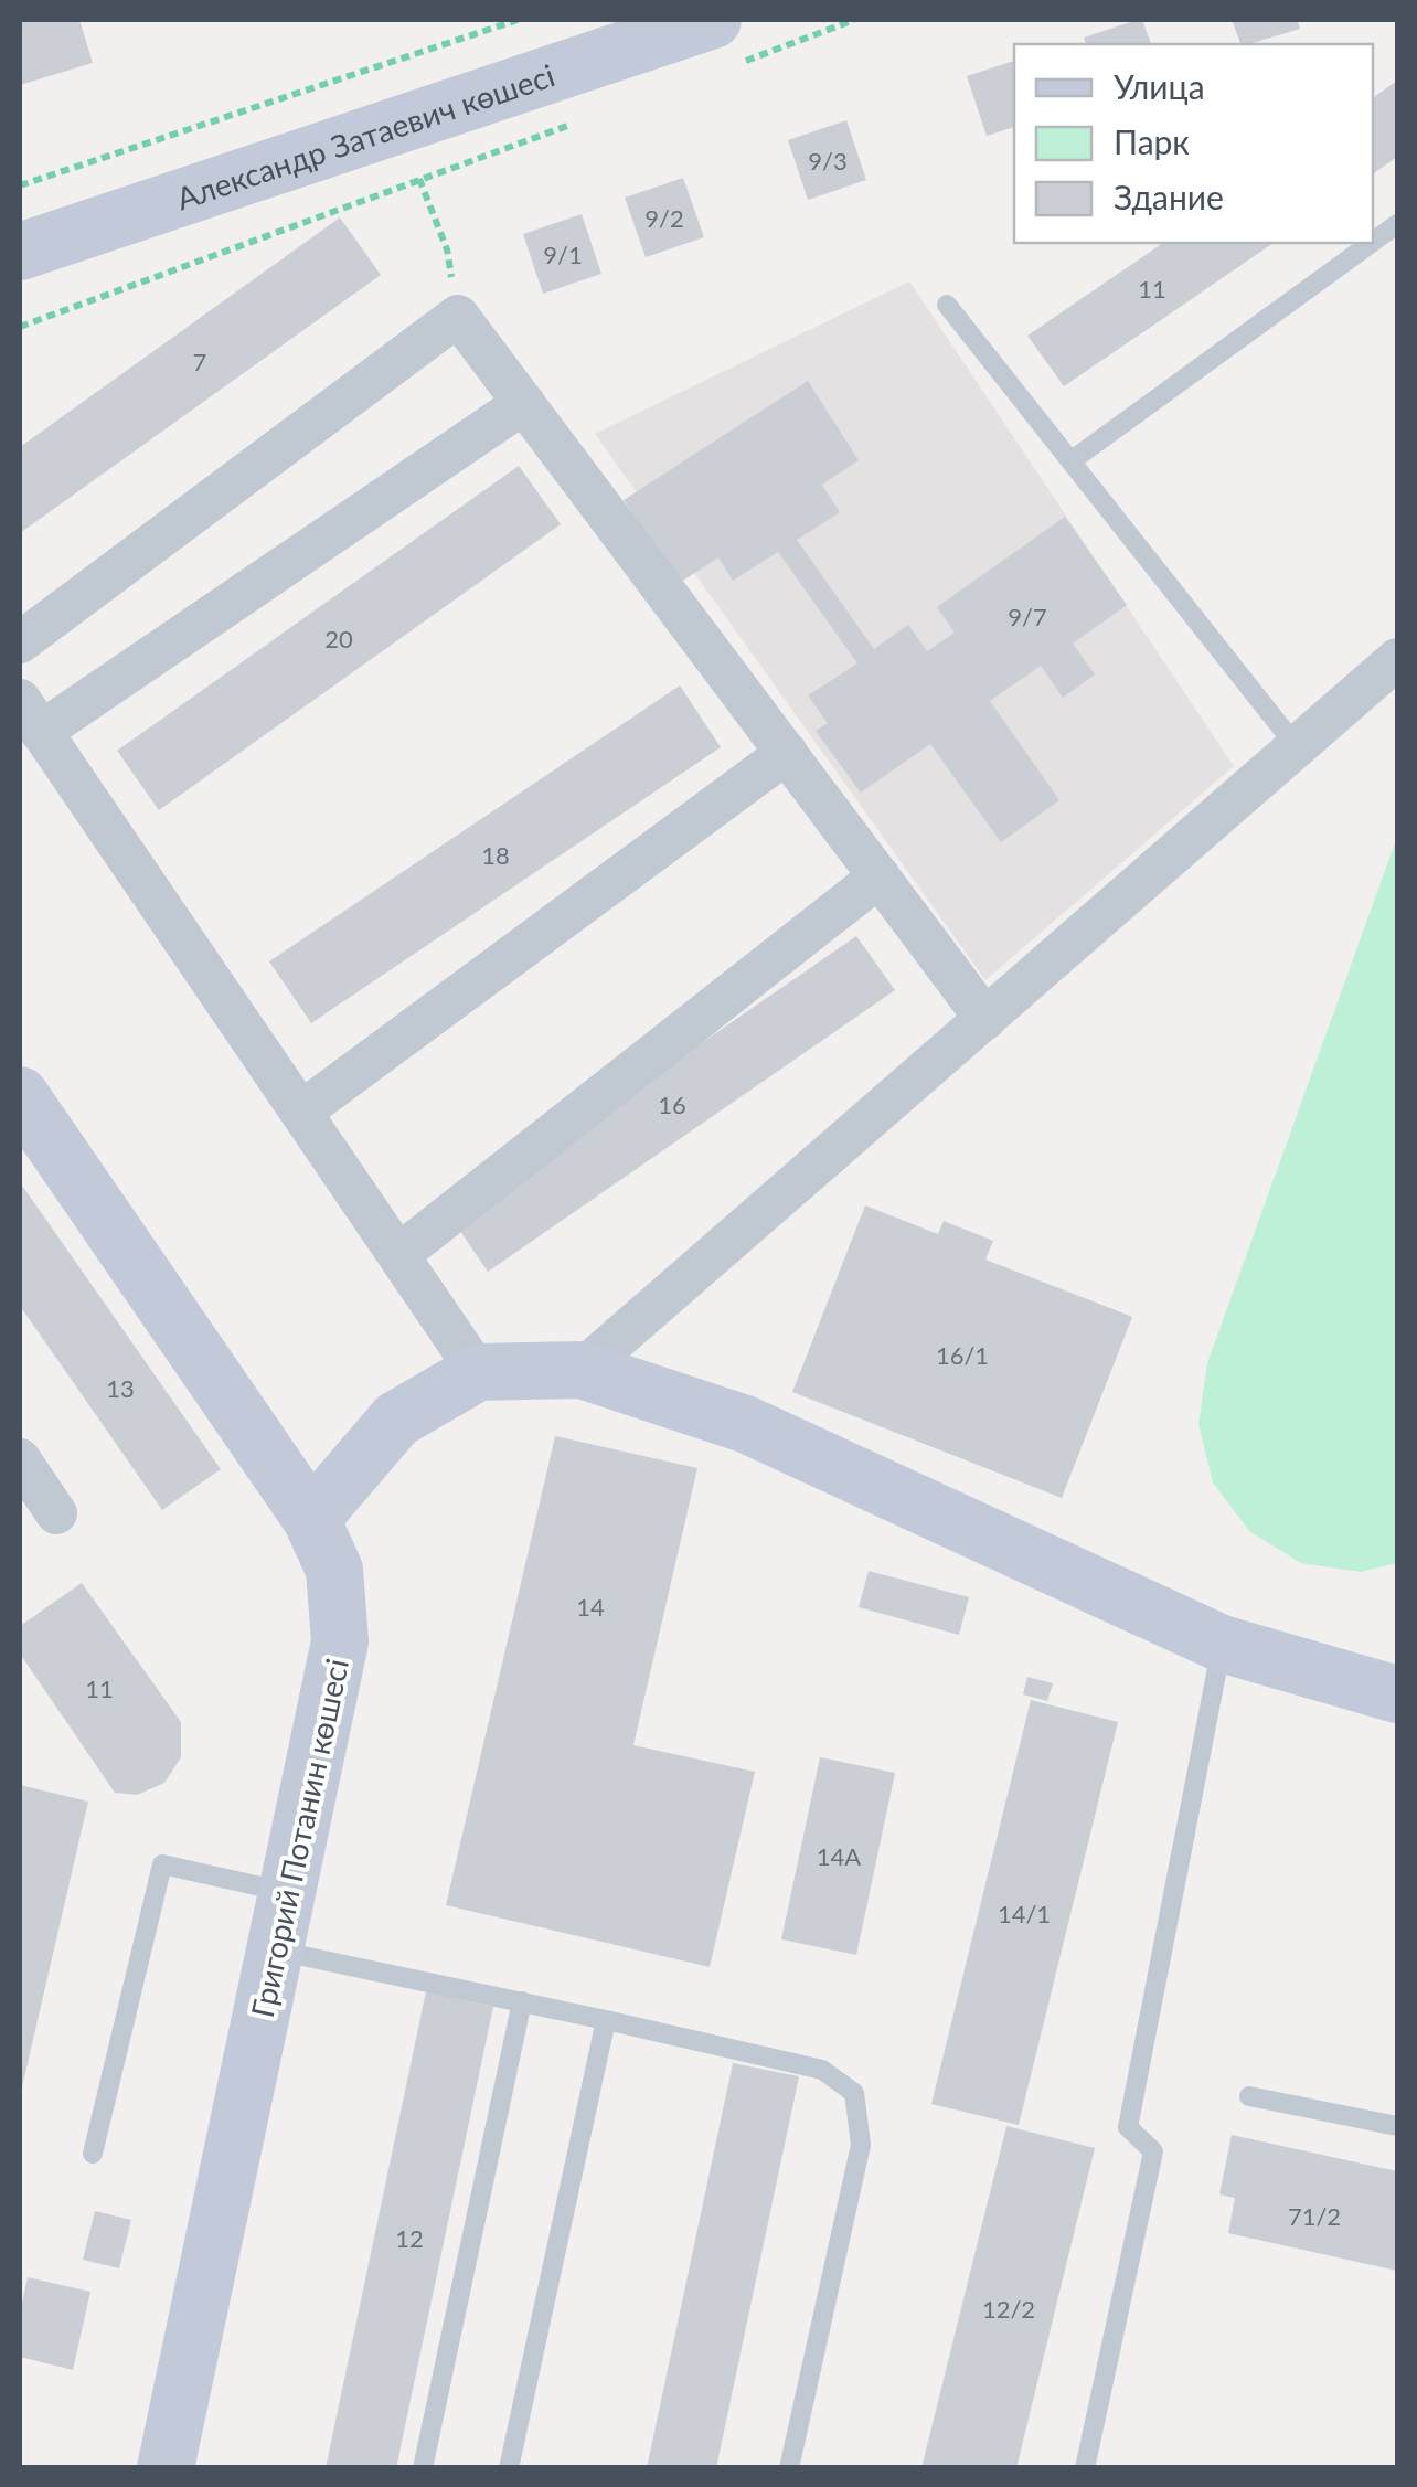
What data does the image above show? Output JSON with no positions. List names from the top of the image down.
{
  "streets": {
    "street": ["Александр Затаевич көшесі", "Григорий Потанин көшесі"]
  },
  "house_numbers": [
    "9/3",
    "9/2",
    "9/1",
    "11",
    "7",
    "9/7",
    "20",
    "18",
    "16",
    "16/1",
    "13",
    "14",
    "11",
    "14А",
    "14/1",
    "71/2",
    "12",
    "12/2"
  ],
  "legend": ["Улица", "Парк", "Здание"]
}
